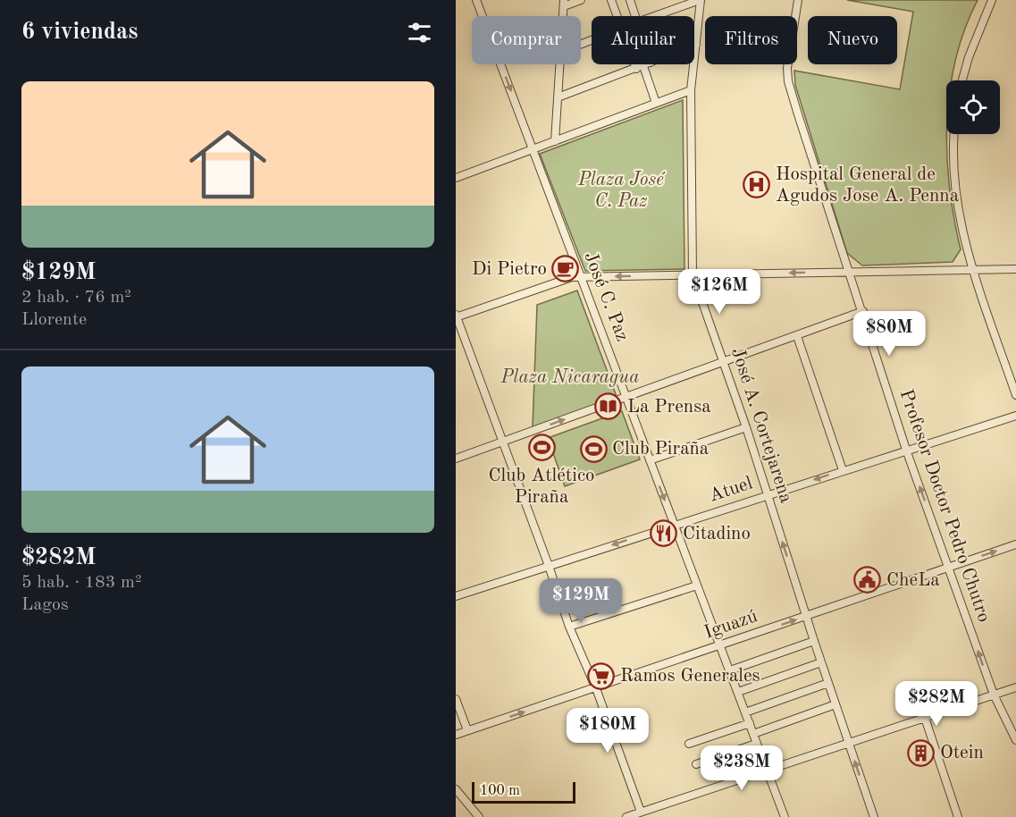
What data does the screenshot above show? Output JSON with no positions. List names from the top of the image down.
{
  "streets": {
    "street": [
      "José C. Paz",
      "José A. Cortejarena",
      "Atuel",
      "Profesor Doctor Pedro Chutro",
      "Iguazú"
    ]
  },
  "crossings": [
    ["José C. Paz", "Atuel"],
    ["José C. Paz", "Iguazú"],
    ["José A. Cortejarena", "Atuel"],
    ["José A. Cortejarena", "Iguazú"],
    ["Atuel", "Profesor Doctor Pedro Chutro"],
    ["Profesor Doctor Pedro Chutro", "Iguazú"]
  ],
  "parks": ["Plaza José C. Paz", "Plaza Nicaragua"],
  "places": {
    "hospital": ["Hospital General de Agudos Jose A. Penna"],
    "cafe": ["Di Pietro"],
    "library": ["La Prensa"],
    "sports": ["Club Atlético Piraña", "Club Piraña"],
    "restaurant": ["Citadino"],
    "public building": ["CheLa"],
    "supermarket": ["Ramos Generales"],
    "building": ["Otein"]
  },
  "scale_bar": "100 m",
  "page": {
    "heading": "6 viviendas",
    "chip": [
      "Comprar",
      "Alquilar",
      "Filtros",
      "Nuevo"
    ],
    "list": [
      {
        "name": "$129M",
        "note": "2 hab. · 76 m² · Llorente"
      },
      {
        "name": "$282M",
        "note": "5 hab. · 183 m² · Lagos"
      }
    ],
    "price": [
      "$126M",
      "$80M",
      "$129M",
      "$282M",
      "$180M",
      "$238M"
    ],
    "scale": "100 m"
  }
}
